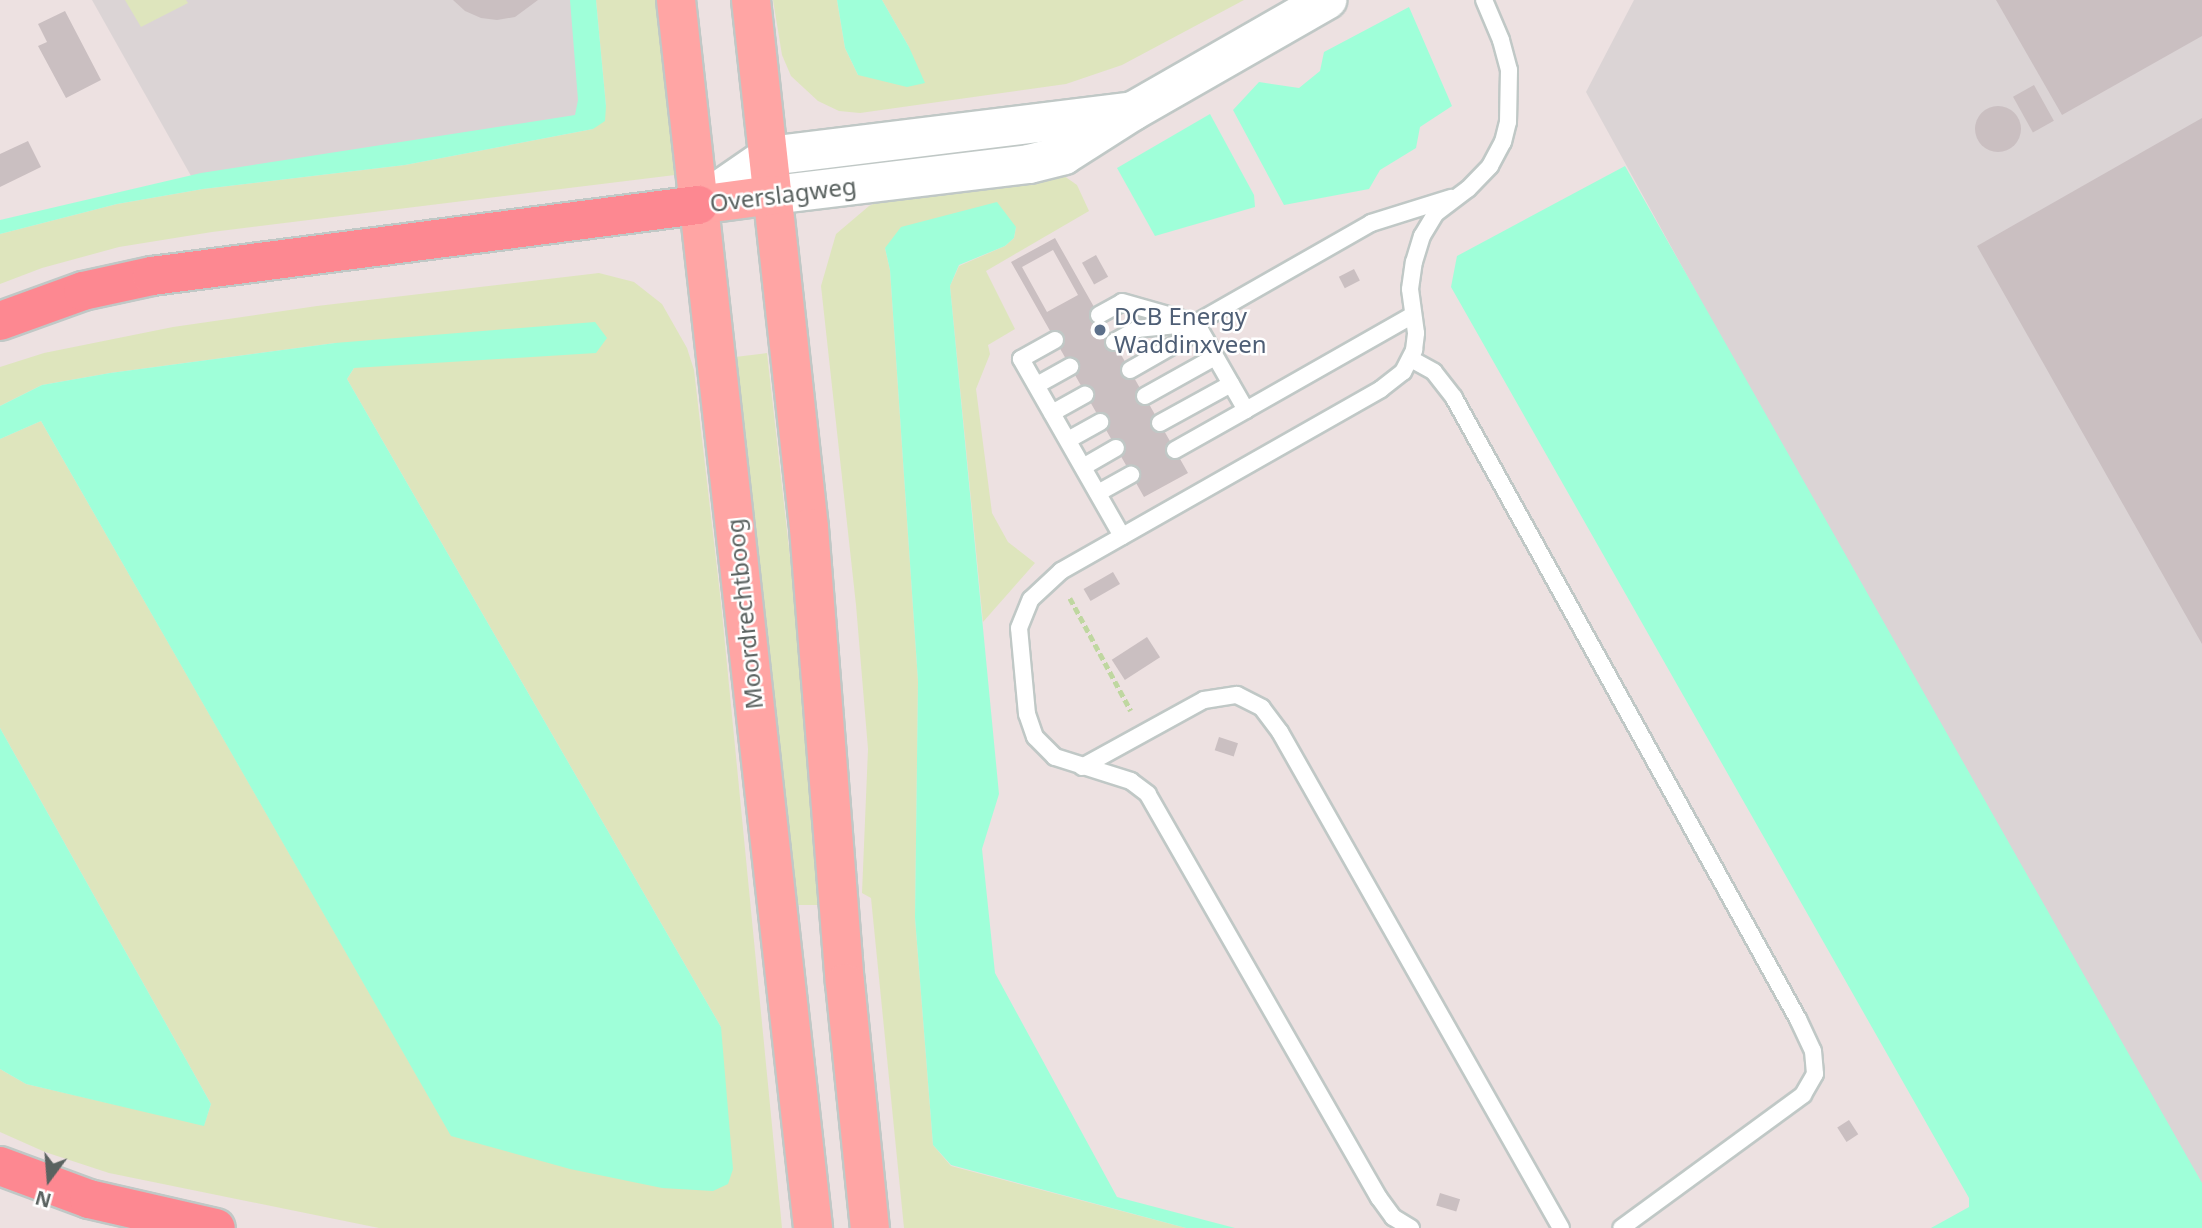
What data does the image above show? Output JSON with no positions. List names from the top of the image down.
{
  "streets": {
    "main road": ["Overslagweg", "Moordrechtboog"]
  },
  "crossings": [
    ["Overslagweg", "Moordrechtboog"]
  ],
  "places": ["DCB Energy Waddinxveen"],
  "north": "bottom"
}
